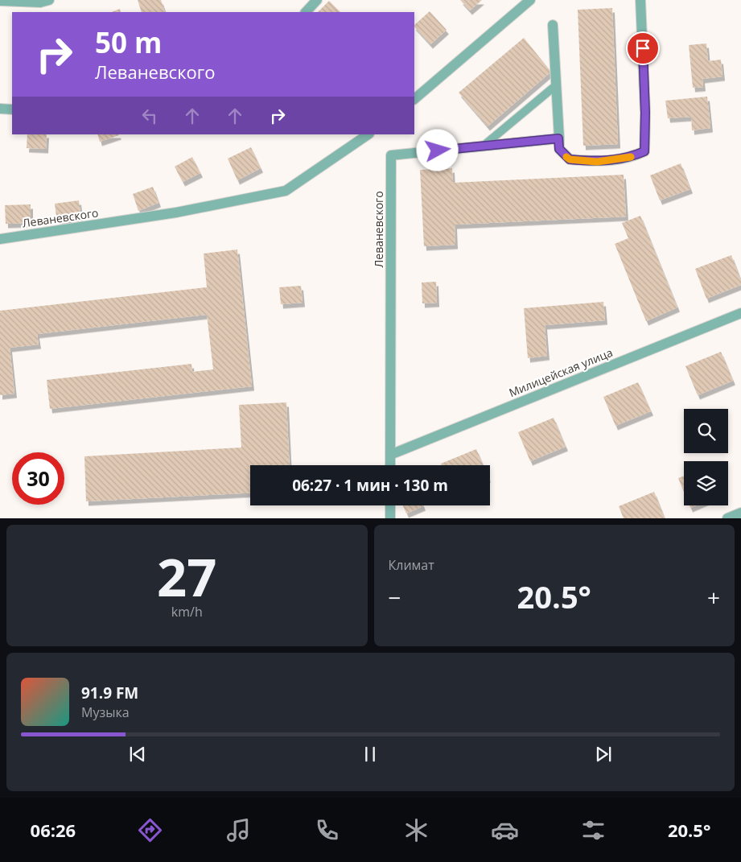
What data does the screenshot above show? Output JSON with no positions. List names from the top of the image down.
{
  "streets": {
    "street": ["Леваневского", "Милицейская улица"]
  },
  "crossings": [
    ["Леваневского", "Милицейская улица"]
  ],
  "page": {
    "turn": ["50 m", "Леваневского"],
    "limit": "30",
    "trip": "06:27 · 1 мин · 130 m",
    "tile": [
      ["27", "km/h"],
      "Климат"
    ],
    "heat": ["−", "20.5°", "+"],
    "song": ["91.9 FM", "Музыка"],
    "tabs": ["06:26", "20.5°"]
  }
}
